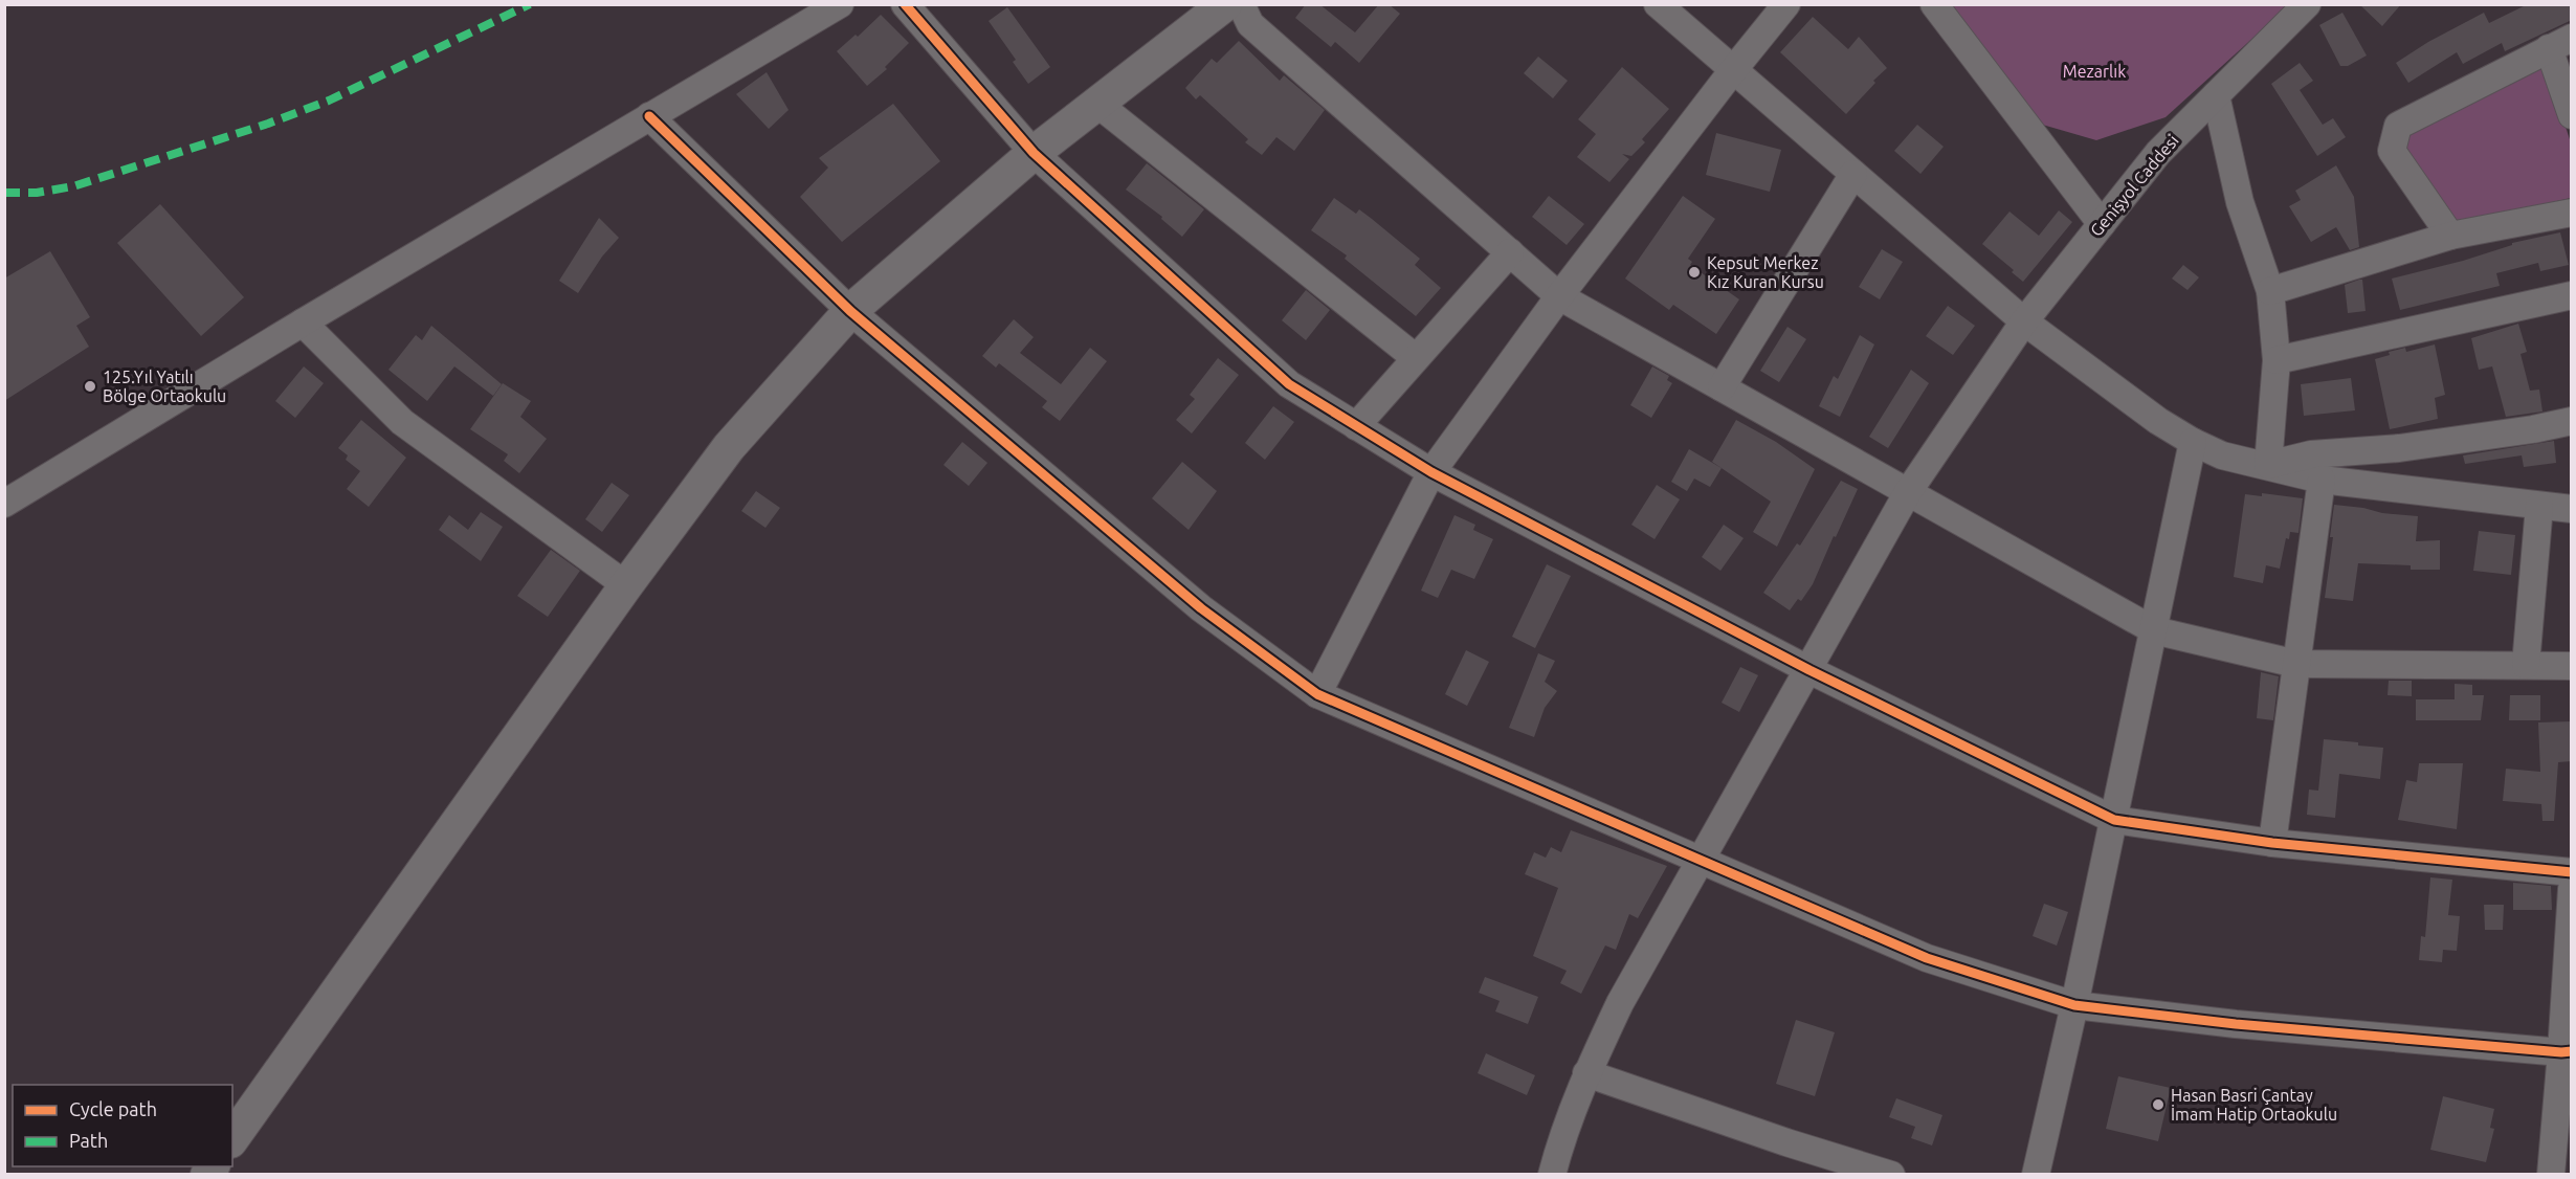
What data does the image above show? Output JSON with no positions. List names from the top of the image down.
{
  "streets": {
    "street": ["Genişyol Caddesi"]
  },
  "parks": ["Mezarlık"],
  "places": ["Kepsut Merkez Kız Kuran Kursu", "125.Yıl Yatılı Bölge Ortaokulu", "Hasan Basri Çantay İmam Hatip Ortaokulu"],
  "legend": ["Cycle path", "Path"]
}
